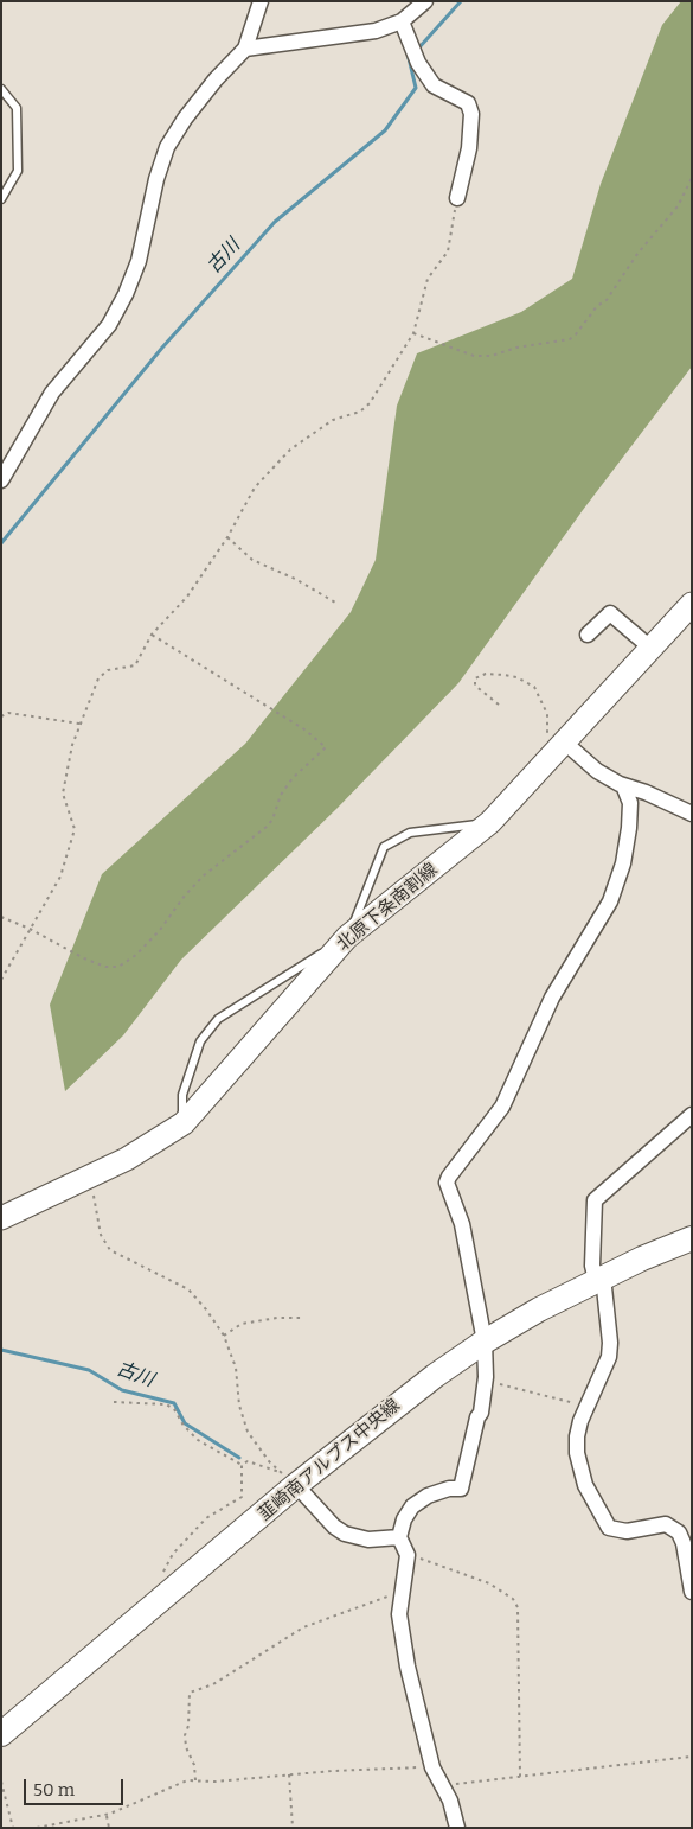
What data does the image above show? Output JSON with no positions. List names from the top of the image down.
{
  "streets": {
    "main road": ["北原下条南割線", "韮崎南アルプス中央線"]
  },
  "water": ["古川"],
  "scale_bar": "50 m"
}
